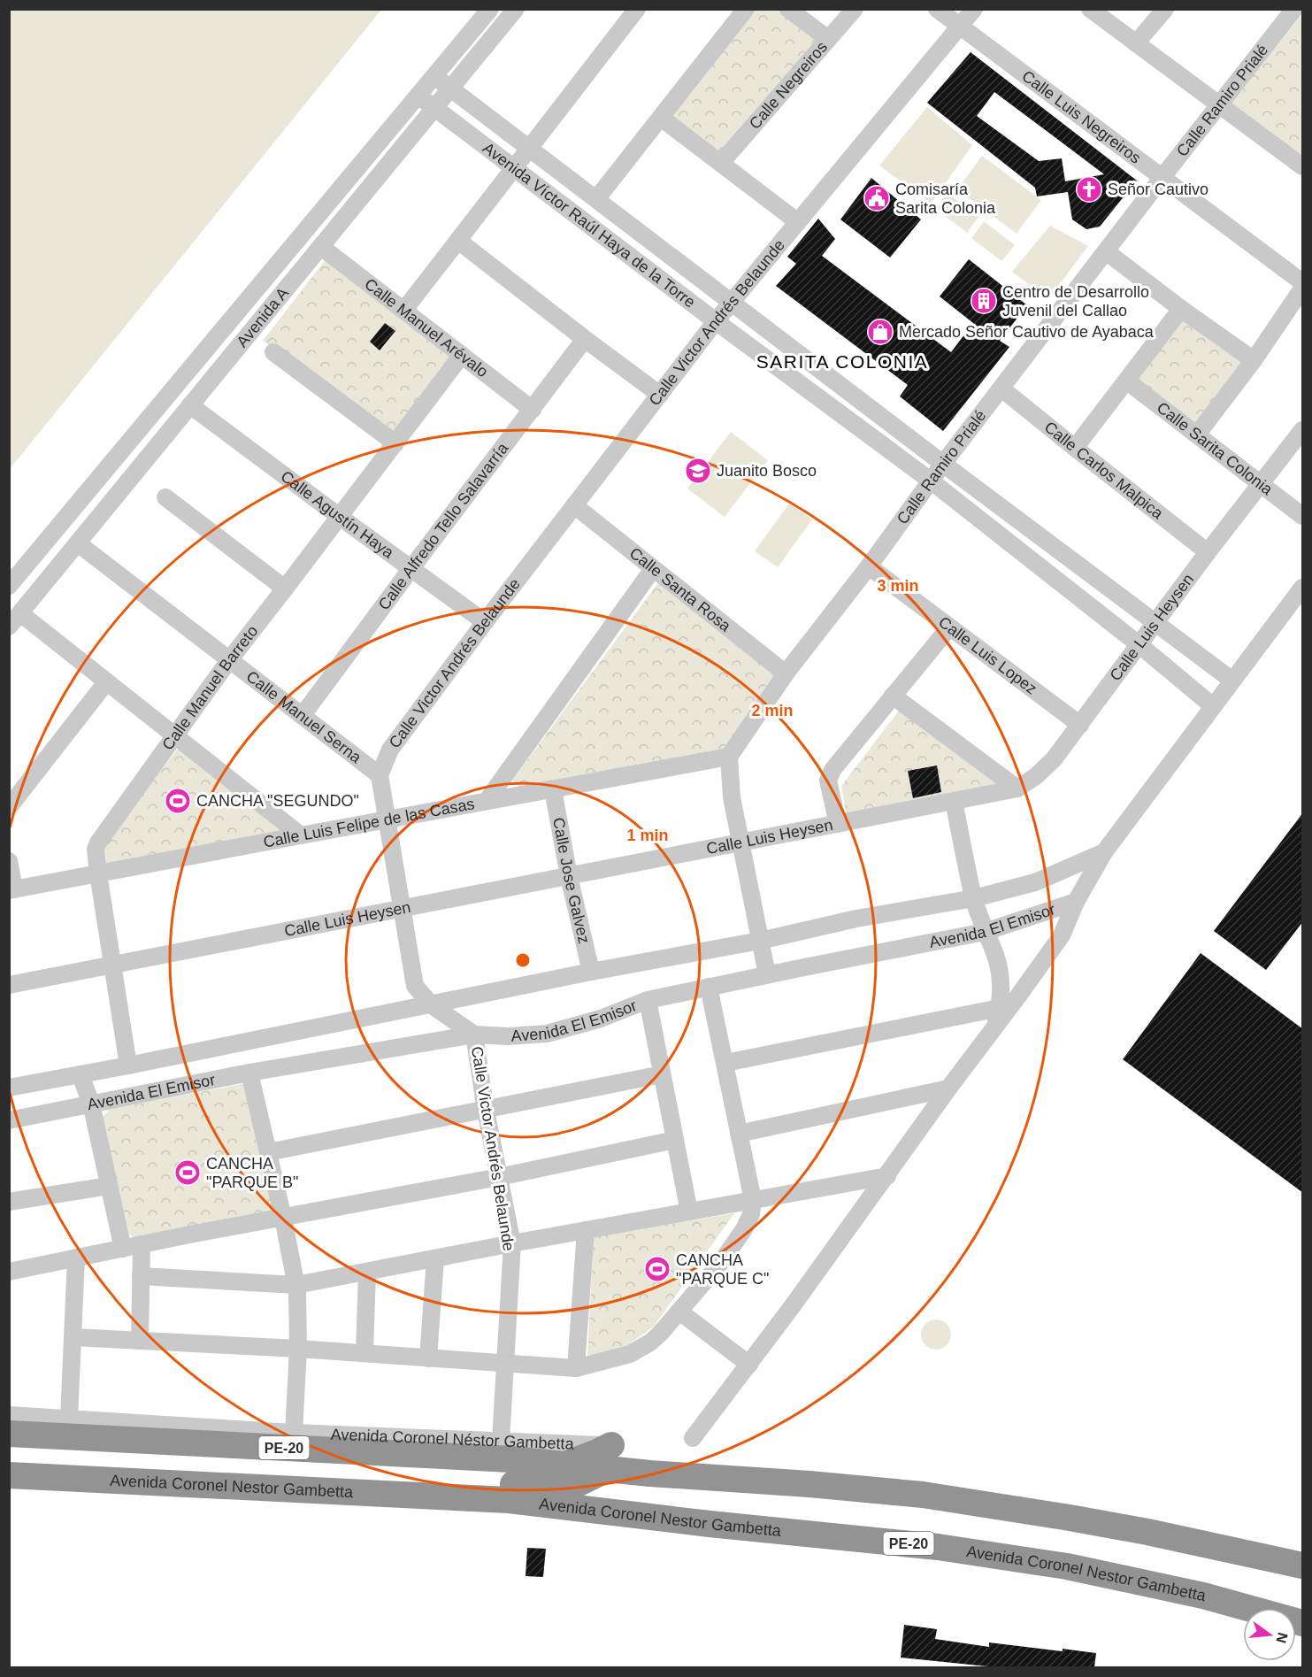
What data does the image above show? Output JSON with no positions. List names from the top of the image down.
{
  "streets": {
    "highway": ["PE-20", "Avenida Coronel Nestor Gambetta"],
    "street": [
      "Calle Negreiros",
      "Calle Ramiro Prialé",
      "Calle Luis Negreiros",
      "Avenida Víctor Raúl Haya de la Torre",
      "Avenida A",
      "Calle Victor Andrés Belaunde",
      "Calle Manuel Arévalo",
      "Calle Sarita Colonia",
      "Calle Carlos Malpica",
      "Calle Agustín Haya",
      "Calle Alfredo Tello Salavarría",
      "Calle Santa Rosa",
      "Calle Luis Heysen",
      "Calle Luis Lopez",
      "Calle Manuel Barreto",
      "Calle Manuel Serna",
      "Calle Luis Felipe de las Casas",
      "Calle Jose Galvez",
      "Avenida El Emisor",
      "Avenida Coronel Néstor Gambetta"
    ]
  },
  "crossings": [
    ["Calle Ramiro Prialé", "Calle Luis Negreiros"],
    ["Calle Ramiro Prialé", "Avenida Víctor Raúl Haya de la Torre"],
    ["Calle Ramiro Prialé", "Calle Carlos Malpica"],
    ["Calle Ramiro Prialé", "Calle Santa Rosa"],
    ["Calle Ramiro Prialé", "Calle Luis Lopez"],
    ["Calle Ramiro Prialé", "Calle Luis Felipe de las Casas"],
    ["Calle Luis Negreiros", "Calle Victor Andrés Belaunde"],
    ["Avenida Víctor Raúl Haya de la Torre", "Avenida A"],
    ["Avenida Víctor Raúl Haya de la Torre", "Calle Victor Andrés Belaunde"],
    ["Avenida Víctor Raúl Haya de la Torre", "Calle Luis Heysen"],
    ["Avenida Víctor Raúl Haya de la Torre", "Avenida El Emisor"],
    ["Avenida A", "Calle Manuel Arévalo"],
    ["Avenida A", "Calle Agustín Haya"],
    ["Avenida A", "Calle Manuel Serna"],
    ["Calle Victor Andrés Belaunde", "Calle Agustín Haya"],
    ["Calle Victor Andrés Belaunde", "Calle Santa Rosa"],
    ["Calle Victor Andrés Belaunde", "Calle Luis Heysen"],
    ["Calle Victor Andrés Belaunde", "Calle Manuel Serna"],
    ["Calle Victor Andrés Belaunde", "Calle Luis Felipe de las Casas"],
    ["Calle Victor Andrés Belaunde", "Avenida El Emisor"],
    ["Calle Victor Andrés Belaunde", "Avenida Coronel Néstor Gambetta"],
    ["Calle Manuel Arévalo", "Calle Alfredo Tello Salavarría"],
    ["Calle Manuel Arévalo", "Calle Manuel Barreto"],
    ["Calle Sarita Colonia", "Calle Luis Heysen"],
    ["Calle Carlos Malpica", "Calle Luis Heysen"],
    ["Calle Agustín Haya", "Calle Alfredo Tello Salavarría"],
    ["Calle Agustín Haya", "Calle Manuel Barreto"],
    ["Calle Alfredo Tello Salavarría", "Calle Manuel Serna"],
    ["Calle Luis Heysen", "Calle Luis Lopez"],
    ["Calle Luis Heysen", "Calle Manuel Barreto"],
    ["Calle Luis Heysen", "Calle Jose Galvez"],
    ["Calle Manuel Barreto", "Calle Manuel Serna"],
    ["Calle Manuel Barreto", "Calle Luis Felipe de las Casas"],
    ["Calle Manuel Barreto", "Avenida El Emisor"],
    ["Calle Luis Felipe de las Casas", "Calle Jose Galvez"],
    ["Calle Jose Galvez", "Avenida El Emisor"],
    ["Avenida Coronel Néstor Gambetta", "PE-20"]
  ],
  "districts": ["SARITA COLONIA"],
  "places": {
    "church": ["Señor Cautivo"],
    "public building": ["Comisaría Sarita Colonia"],
    "building": ["Centro de Desarrollo Juvenil del Callao"],
    "shop": ["Mercado Señor Cautivo de Ayabaca"],
    "school or university": ["Juanito Bosco"],
    "sports": ["CANCHA \"SEGUNDO\"", "CANCHA \"PARQUE B\"", "CANCHA \"PARQUE C\""]
  },
  "north": "right",
  "rings": ["3 min", "2 min", "1 min"]
}
